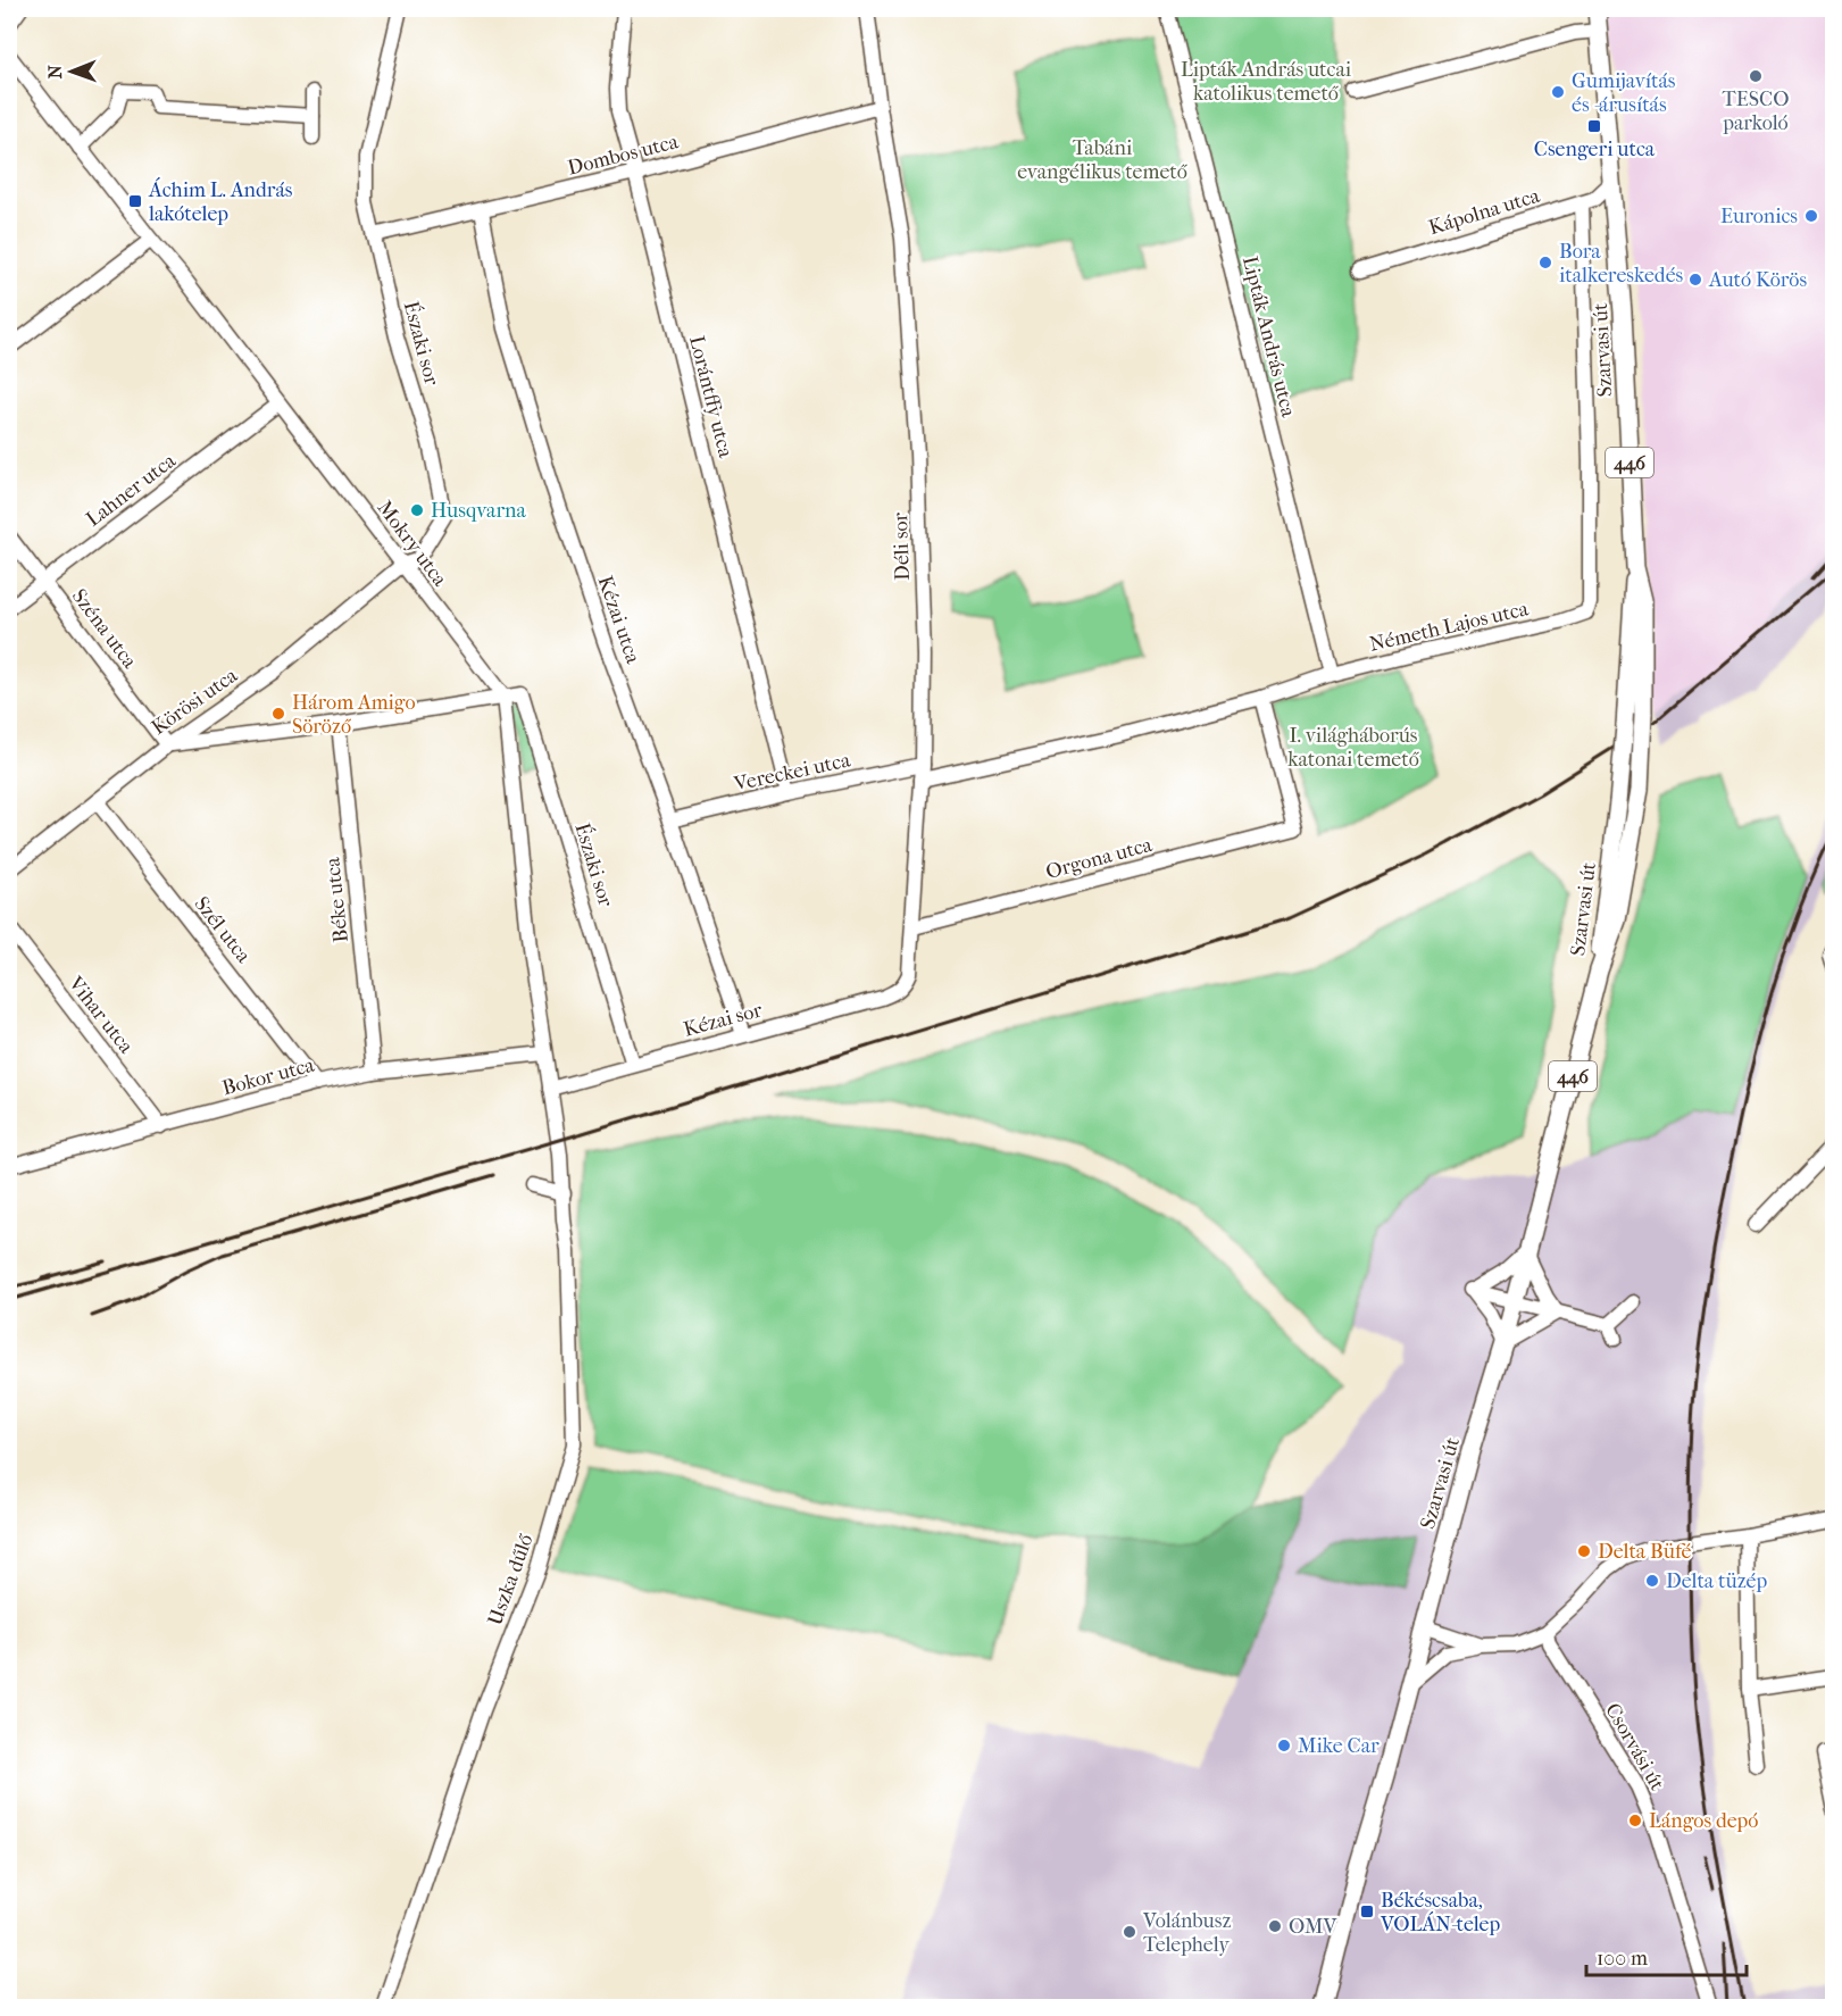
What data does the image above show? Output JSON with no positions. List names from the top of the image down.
{
  "streets": {
    "main road": ["Szarvasi út", "446"],
    "street": [
      "Dombos utca",
      "Kápolna utca",
      "Lipták András utca",
      "Északi sor",
      "Lorántffy utca",
      "Lahner utca",
      "Mokry utca",
      "Déli sor",
      "Kézai utca",
      "Németh Lajos utca",
      "Széna utca",
      "Körösi utca",
      "Vereckei utca",
      "Orgona utca",
      "Béke utca",
      "Szél utca",
      "Vihar utca",
      "Kézai sor",
      "Bokor utca",
      "Uszka dűlő",
      "Csorvási út"
    ]
  },
  "crossings": [
    ["Dombos utca", "Északi sor"],
    ["Dombos utca", "Lorántffy utca"],
    ["Dombos utca", "Déli sor"],
    ["Dombos utca", "Kézai utca"],
    ["Kápolna utca", "Szarvasi út"],
    ["Kápolna utca", "Németh Lajos utca"],
    ["Lipták András utca", "Németh Lajos utca"],
    ["Északi sor", "Mokry utca"],
    ["Északi sor", "Körösi utca"],
    ["Északi sor", "Kézai sor"],
    ["Lorántffy utca", "Vereckei utca"],
    ["Lahner utca", "Mokry utca"],
    ["Lahner utca", "Széna utca"],
    ["Mokry utca", "Körösi utca"],
    ["Déli sor", "Németh Lajos utca"],
    ["Déli sor", "Vereckei utca"],
    ["Déli sor", "Orgona utca"],
    ["Déli sor", "Kézai sor"],
    ["Kézai utca", "Vereckei utca"],
    ["Kézai utca", "Kézai sor"],
    ["Németh Lajos utca", "Orgona utca"],
    ["Széna utca", "Körösi utca"],
    ["Körösi utca", "Szél utca"],
    ["Béke utca", "Bokor utca"],
    ["Szél utca", "Bokor utca"],
    ["Vihar utca", "Bokor utca"],
    ["Kézai sor", "Uszka dűlő"]
  ],
  "parks": ["Lipták András utcai katolikus temető", "Tabáni evangélikus temető", "I. világháborús katonai temető"],
  "places": {
    "other": [
      "TESCO parkoló",
      "Gumijavítás és -árusítás",
      "Euronics",
      "Bora italkereskedés",
      "Autó Körös",
      "Husqvarna",
      "Három Amigo Söröző",
      "Delta Büfé",
      "Delta tüzép",
      "Mike Car",
      "Lángos depó",
      "OMV",
      "Volánbusz Telephely"
    ],
    "transit": ["Csengeri utca", "Áchim L. András lakótelep", "Békéscsaba, VOLÁN-telep"]
  },
  "scale_bar": "100 m",
  "north": "left"
}
